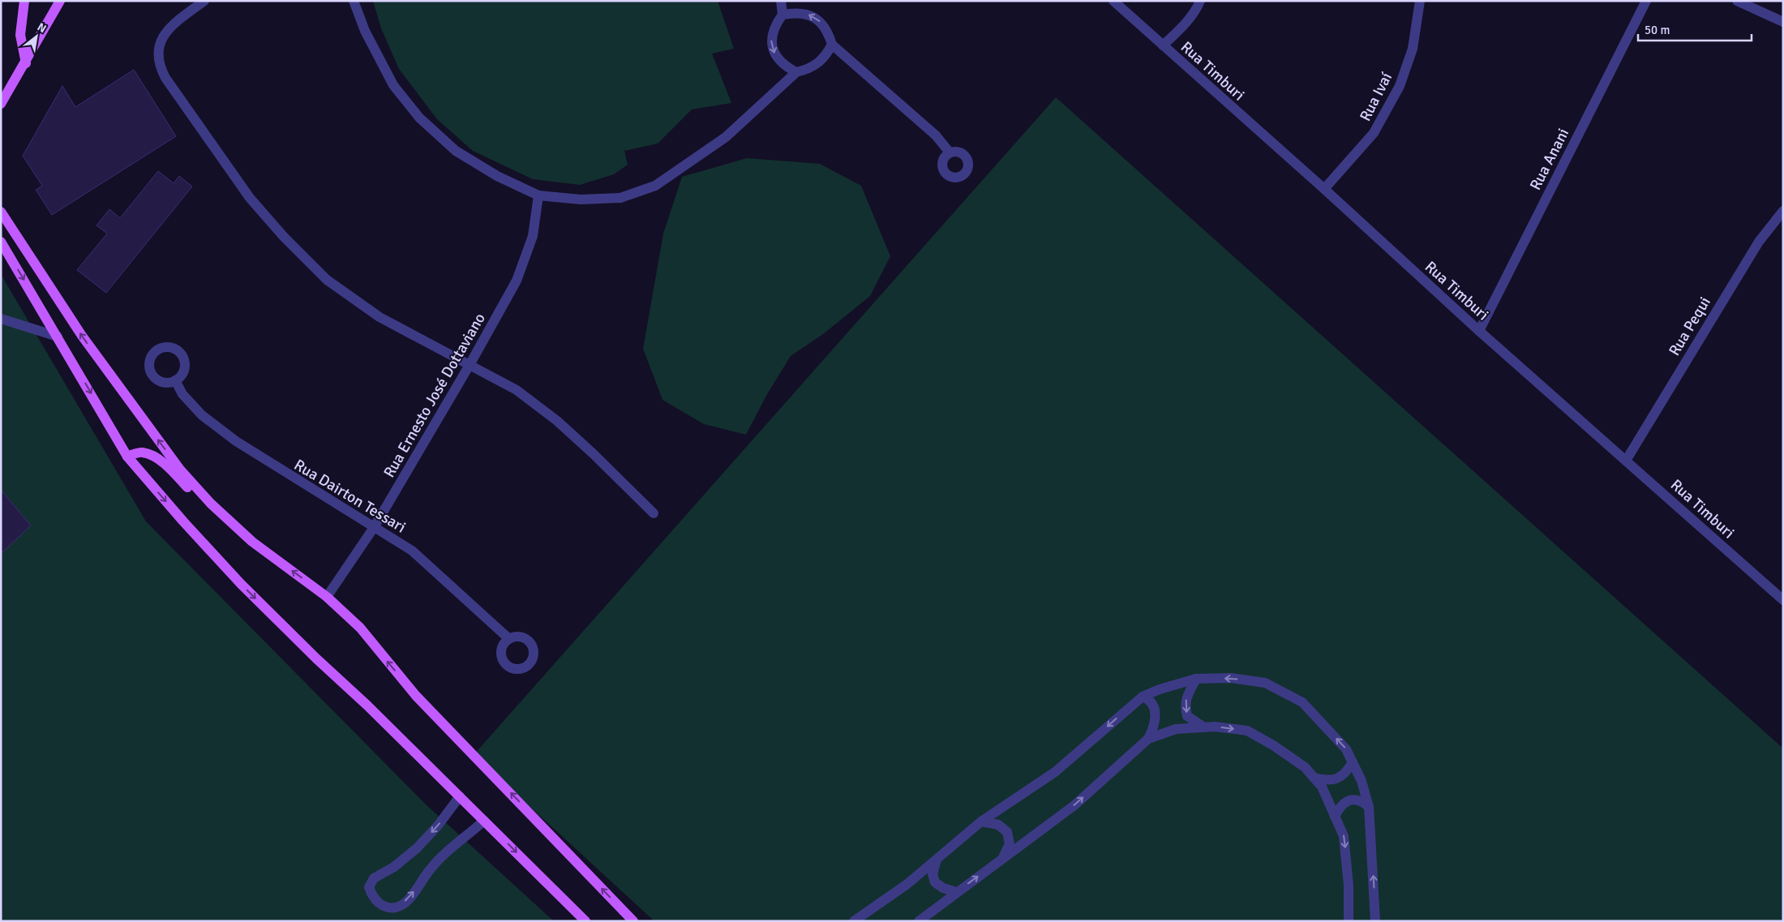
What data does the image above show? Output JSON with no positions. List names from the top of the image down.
{
  "streets": {
    "street": [
      "Rua Timburi",
      "Rua Ivaí",
      "Rua Anani",
      "Rua Pequi",
      "Rua Ernesto José Dottaviano",
      "Rua Dairton Tessari"
    ]
  },
  "crossings": [
    ["Rua Timburi", "Rua Ivaí"],
    ["Rua Timburi", "Rua Anani"],
    ["Rua Timburi", "Rua Pequi"],
    ["Rua Ernesto José Dottaviano", "Rua Dairton Tessari"]
  ],
  "scale_bar": "50 m",
  "north": "top right"
}
